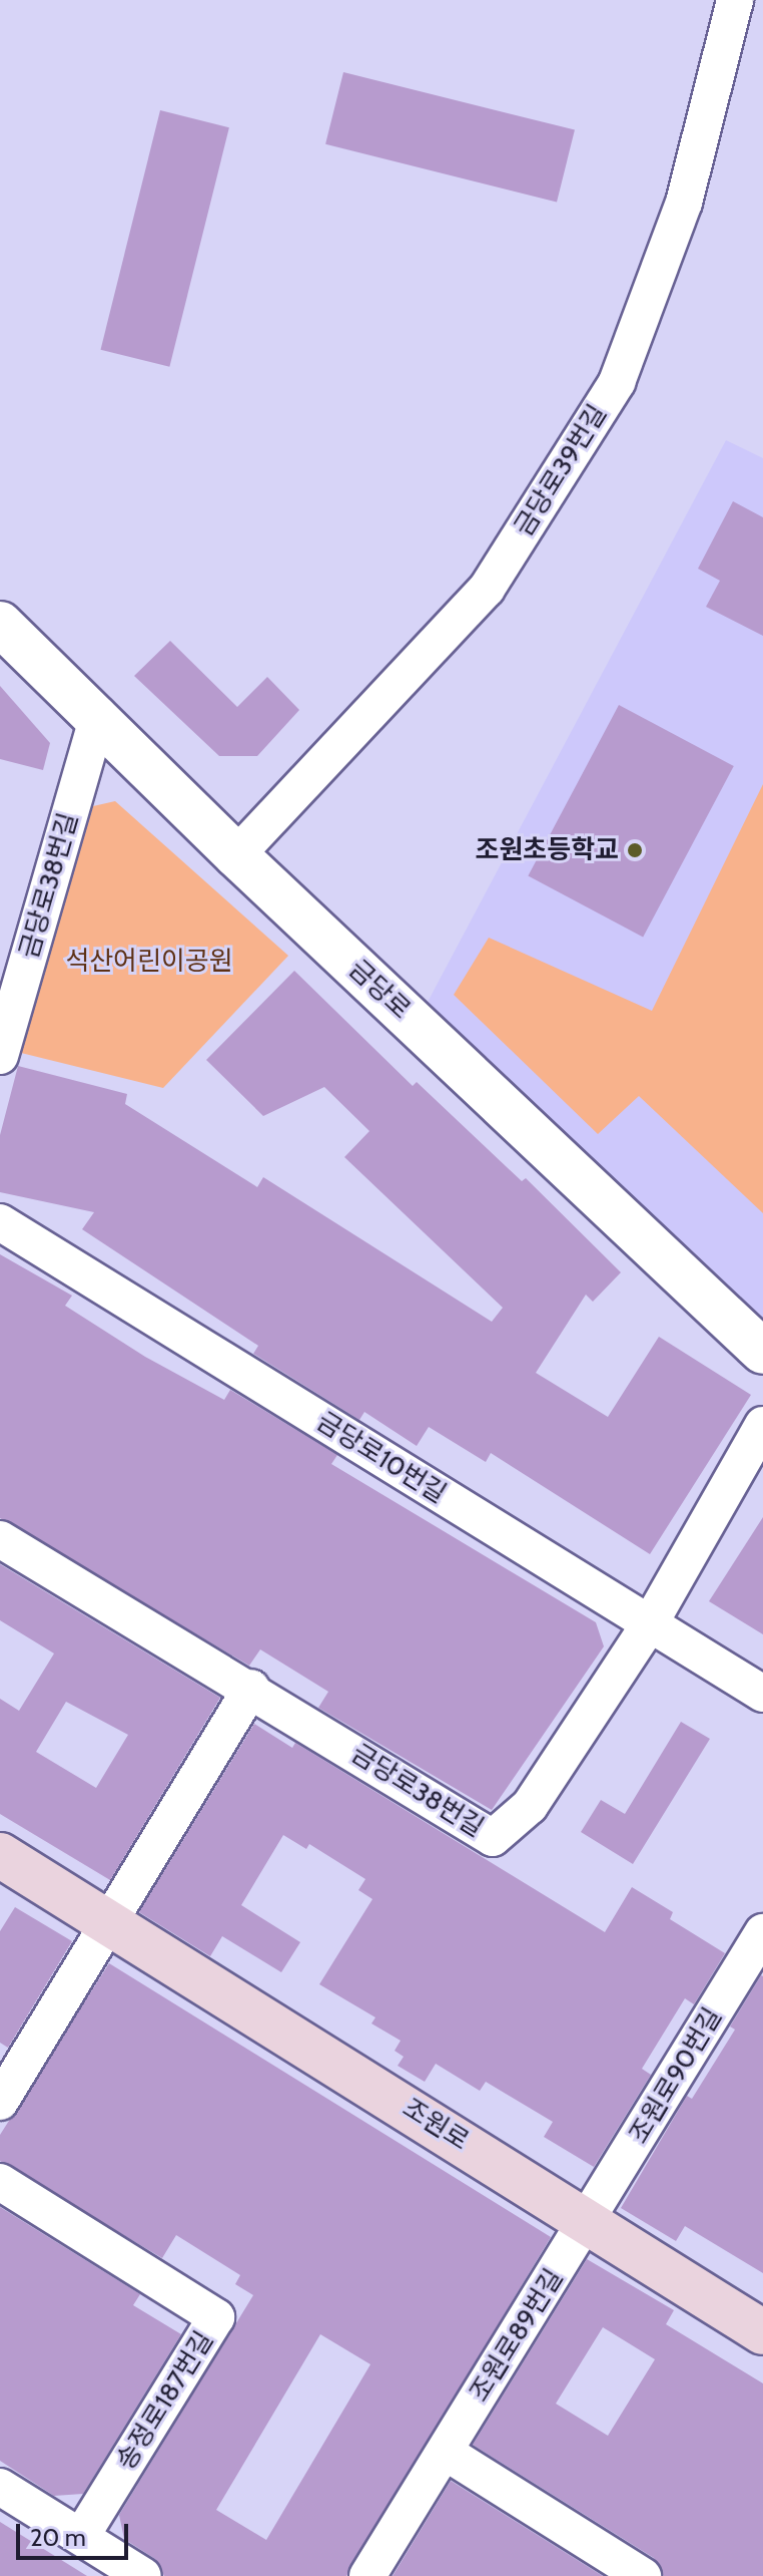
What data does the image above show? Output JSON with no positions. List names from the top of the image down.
{
  "streets": {
    "main road": ["조원로"],
    "street": [
      "금당로39번길",
      "금당로38번길",
      "금당로",
      "금당로10번길",
      "조원로90번길",
      "조원로89번길",
      "송정로187번길"
    ]
  },
  "crossings": [
    ["금당로39번길", "금당로"],
    ["금당로38번길", "금당로"],
    ["금당로38번길", "금당로10번길"],
    ["조원로90번길", "조원로"],
    ["조원로90번길", "조원로89번길"],
    ["조원로", "조원로89번길"]
  ],
  "parks": ["석산어린이공원"],
  "places": ["조원초등학교"],
  "scale_bar": "20 m"
}
